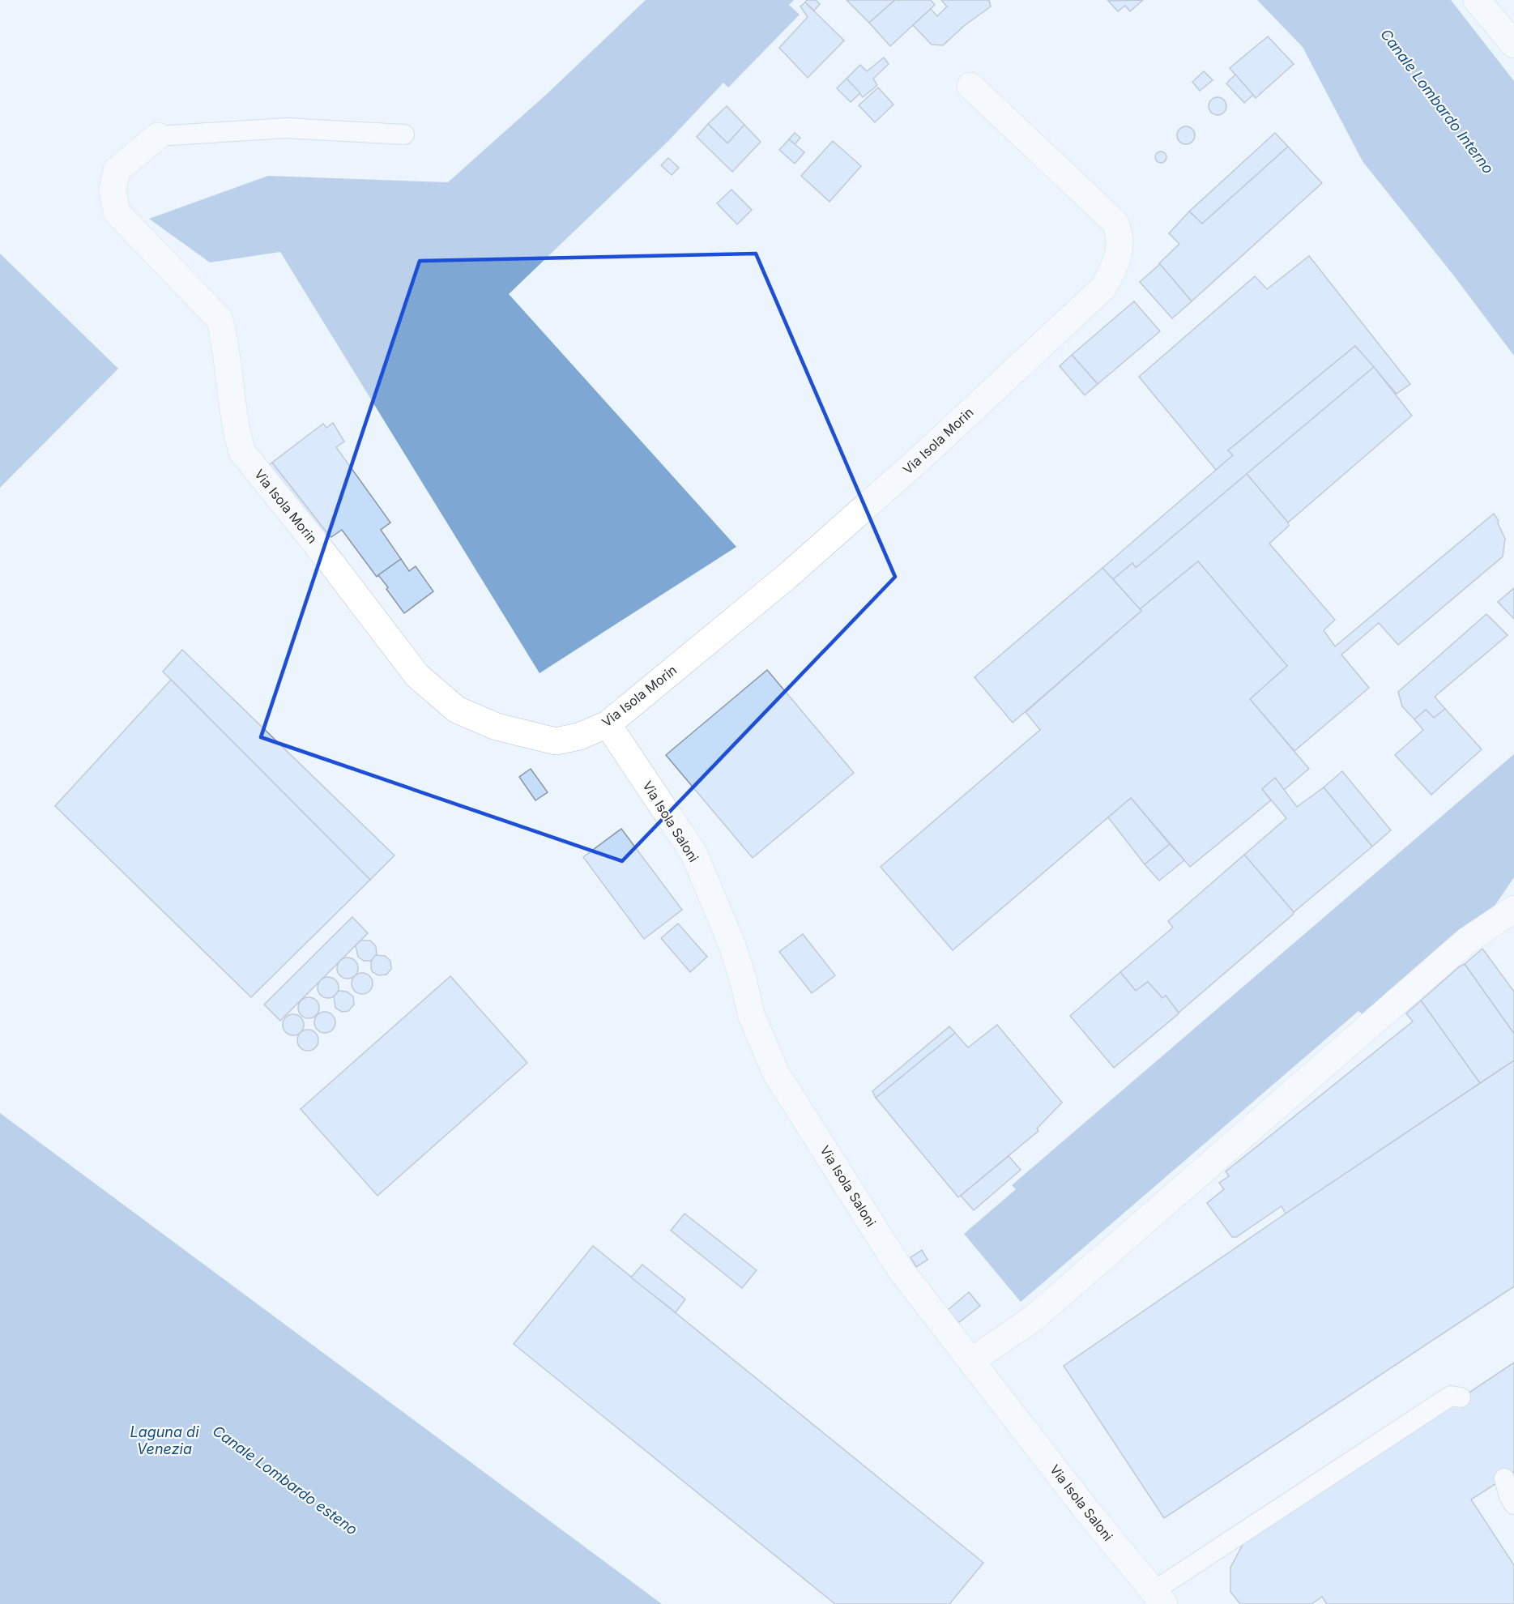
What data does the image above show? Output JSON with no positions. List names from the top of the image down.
{
  "streets": {
    "street": ["Via Isola Morin", "Via Isola Saloni"]
  },
  "crossings": [
    ["Via Isola Morin", "Via Isola Saloni"]
  ],
  "water": ["Canale Lombardo Interno", "Laguna di Venezia", "Canale Lombardo esteno"]
}
